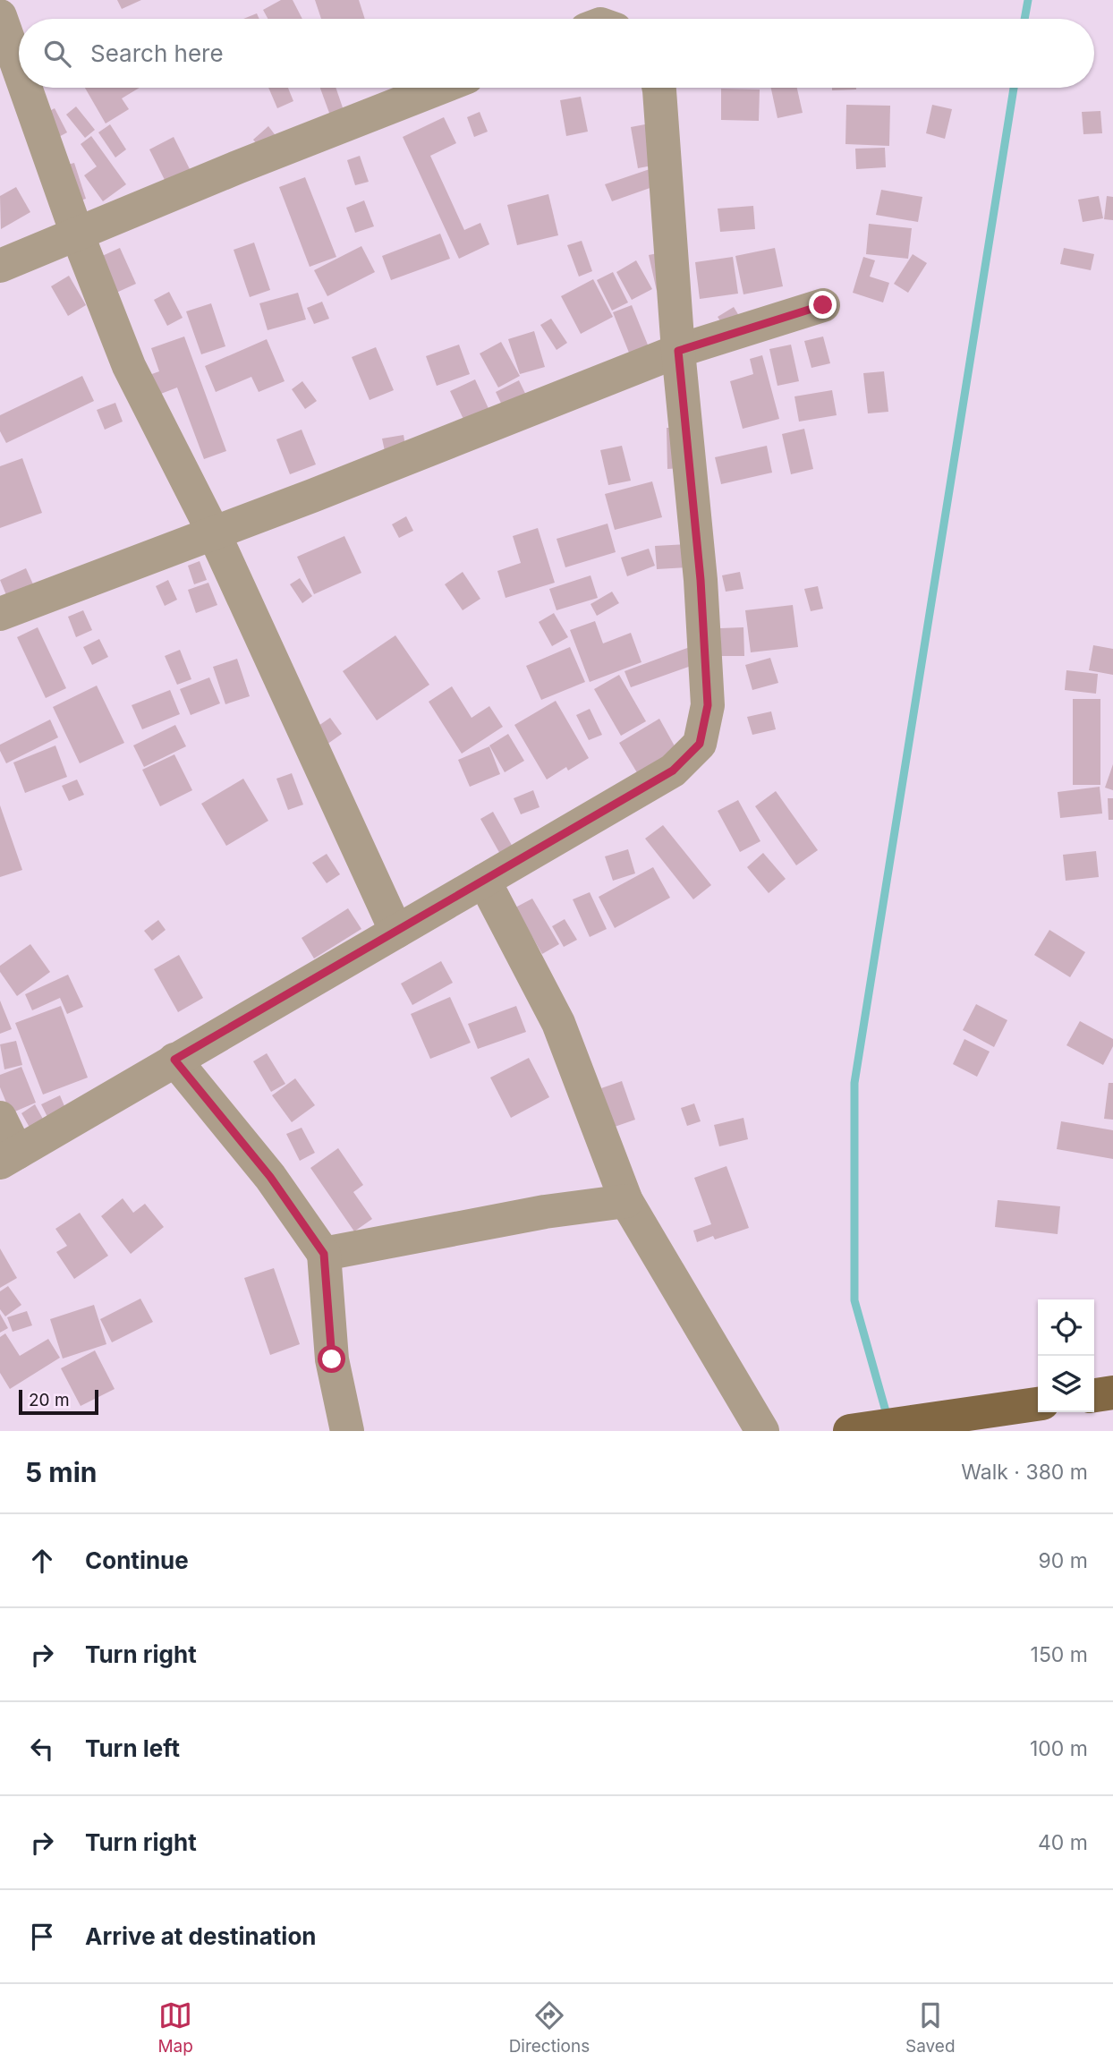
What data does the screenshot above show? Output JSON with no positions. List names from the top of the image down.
{
  "scale_bar": "20 m",
  "page": {
    "search": "Search here",
    "scale": "20 m",
    "heading": ["5 min", "Walk · 380 m"],
    "list": [
      ["Continue", "90 m"],
      ["Turn right", "150 m"],
      ["Turn left", "100 m"],
      ["Turn right", "40 m"],
      "Arrive at destination"
    ],
    "nav": ["Map", "Directions", "Saved"]
  }
}
